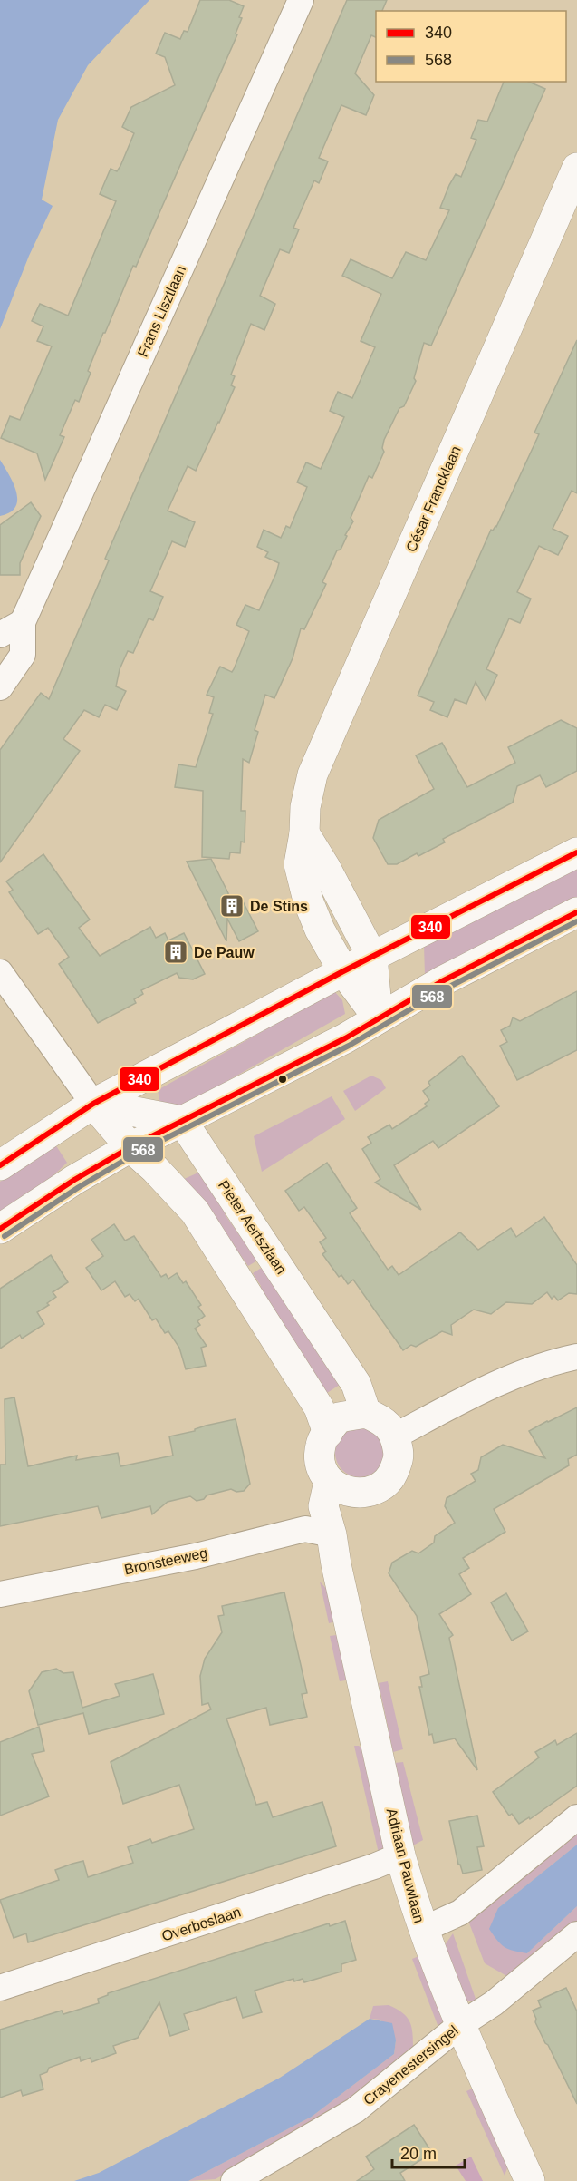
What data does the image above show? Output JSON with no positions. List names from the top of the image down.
{
  "streets": {
    "main road": ["César Francklaan", "Pieter Aertszlaan", "Adriaan Pauwlaan"],
    "street": [
      "Frans Lisztlaan",
      "Bronsteeweg",
      "Overboslaan",
      "Crayenestersingel"
    ]
  },
  "crossings": [
    ["Pieter Aertszlaan", "Adriaan Pauwlaan"],
    ["Bronsteeweg", "Adriaan Pauwlaan"],
    ["Adriaan Pauwlaan", "Overboslaan"],
    ["Adriaan Pauwlaan", "Crayenestersingel"]
  ],
  "places": {
    "building": ["De Stins", "De Pauw"]
  },
  "lines": ["transit line 340", "transit line 568"],
  "legend": ["340", "568"],
  "scale_bar": "20 m"
}
